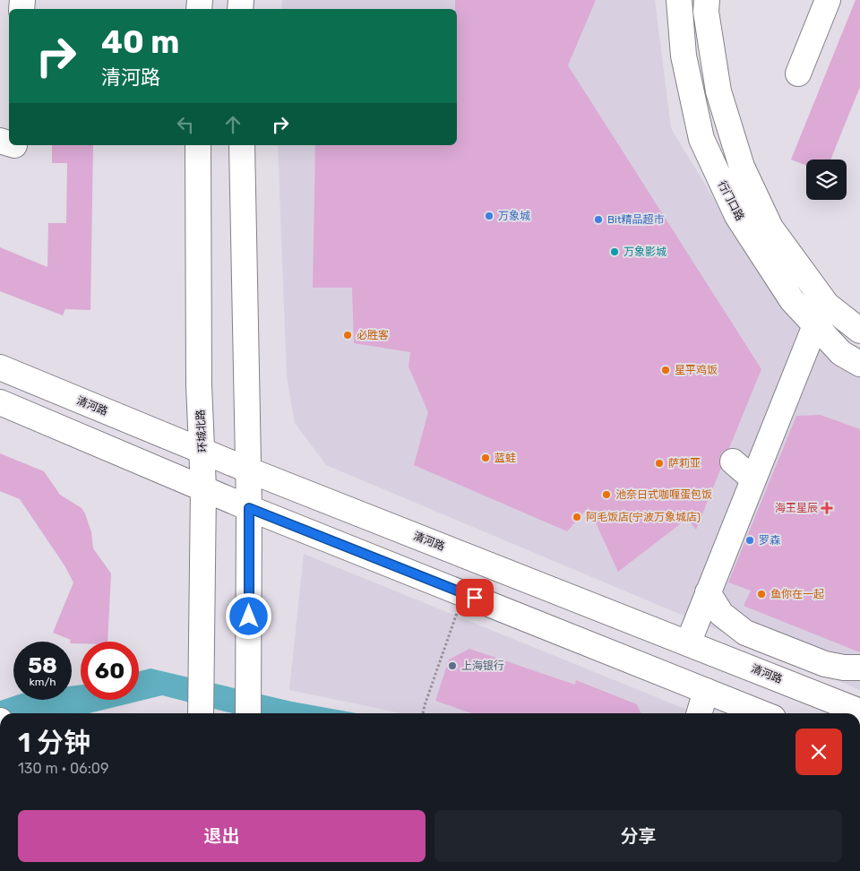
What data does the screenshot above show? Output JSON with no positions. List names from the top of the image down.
{
  "streets": {
    "main road": ["行门口路", "清河路", "环城北路"]
  },
  "crossings": [
    ["清河路", "环城北路"]
  ],
  "places": {
    "other": [
      "万象城",
      "Bit精品超市",
      "万象影城",
      "必胜客",
      "星平鸡饭",
      "蓝蛙",
      "萨莉亚",
      "池奈日式咖喱蛋包饭",
      "阿毛饭店(宁波万象城店)",
      "罗森",
      "鱼你在一起",
      "上海银行"
    ],
    "health": ["海王星辰"]
  },
  "page": {
    "turn": ["40 m", "清河路"],
    "speed": "58 km/h",
    "limit": "60",
    "heading": ["1 分钟", "130 m · 06:09"],
    "buttons": ["退出", "分享"]
  }
}
